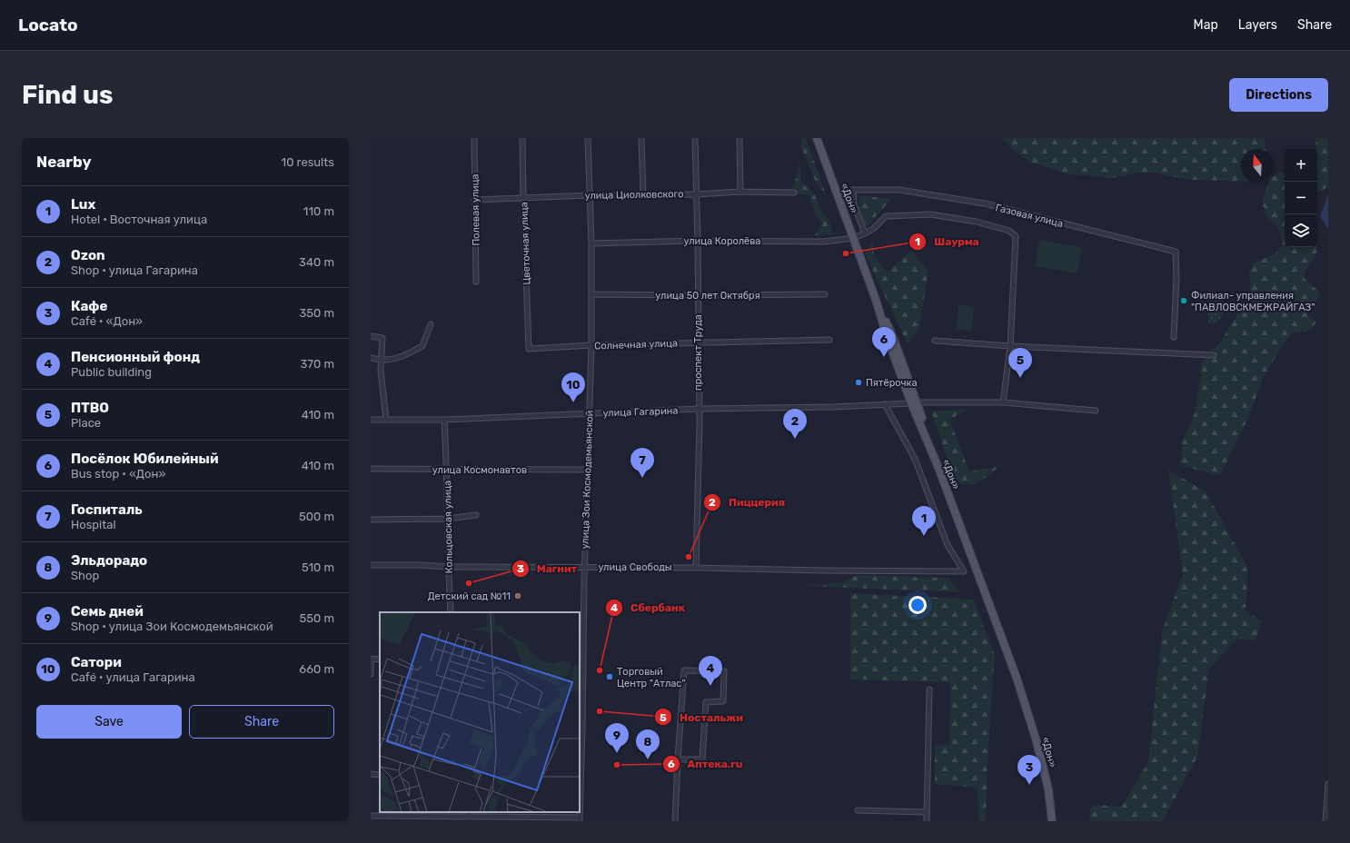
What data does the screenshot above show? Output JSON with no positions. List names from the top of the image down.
{
  "streets": {
    "main road": ["«Дон»"],
    "street": [
      "улица Циолковского",
      "Полевая улица",
      "Газовая улица",
      "улица Королёва",
      "Цветочная улица",
      "улица 50 лет Октября",
      "Солнечная улица",
      "проспект Труда",
      "улица Гагарина",
      "улица Космонавтов",
      "улица Зои Космодемьянской",
      "Кольцовская улица",
      "улица Свободы"
    ]
  },
  "crossings": [
    ["улица Циолковского", "Полевая улица"],
    ["улица Циолковского", "Цветочная улица"],
    ["улица Циолковского", "проспект Труда"],
    ["улица Циолковского", "улица Зои Космодемьянской"],
    ["«Дон»", "улица Королёва"],
    ["«Дон»", "улица Гагарина"],
    ["улица Королёва", "проспект Труда"],
    ["улица Королёва", "улица Зои Космодемьянской"],
    ["Цветочная улица", "Солнечная улица"],
    ["улица 50 лет Октября", "проспект Труда"],
    ["улица 50 лет Октября", "улица Зои Космодемьянской"],
    ["Солнечная улица", "проспект Труда"],
    ["Солнечная улица", "улица Зои Космодемьянской"],
    ["проспект Труда", "улица Гагарина"],
    ["проспект Труда", "улица Свободы"],
    ["улица Гагарина", "улица Зои Космодемьянской"],
    ["улица Гагарина", "Кольцовская улица"],
    ["улица Гагарина", "улица Свободы"],
    ["улица Космонавтов", "улица Зои Космодемьянской"],
    ["улица Космонавтов", "Кольцовская улица"],
    ["улица Зои Космодемьянской", "улица Свободы"],
    ["Кольцовская улица", "улица Свободы"]
  ],
  "places": [
    "Шаурма",
    "Филиал- управления \"ПАВЛОВСКМЕЖРАЙГАЗ\"",
    "Пятёрочка",
    "Пиццерия",
    "Магнит",
    "Детский сад №11",
    "Сбербанк",
    "Торговый Центр \"Атлас\"",
    "Ностальжи",
    "Аптека.ru"
  ],
  "north": "top",
  "page": {
    "header": "Locato",
    "nav": ["Map", "Layers", "Share"],
    "buttons": [
      "Directions",
      ["Save", "Share"]
    ],
    "title": "Find us",
    "heading": ["Nearby", "10 results"],
    "map_buttons": ["+", "−"],
    "list": [
      {
        "mark": "1",
        "name": "Lux",
        "note": "Hotel · Восточная улица",
        "value": "110 m"
      },
      {
        "mark": "2",
        "name": "Ozon",
        "note": "Shop · улица Гагарина",
        "value": "340 m"
      },
      {
        "mark": "3",
        "name": "Кафе",
        "note": "Café · «Дон»",
        "value": "350 m"
      },
      {
        "mark": "4",
        "name": "Пенсионный фонд",
        "note": "Public building",
        "value": "370 m"
      },
      {
        "mark": "5",
        "name": "ПТВО",
        "note": "Place",
        "value": "410 m"
      },
      {
        "mark": "6",
        "name": "Посёлок Юбилейный",
        "note": "Bus stop · «Дон»",
        "value": "410 m"
      },
      {
        "mark": "7",
        "name": "Госпиталь",
        "note": "Hospital",
        "value": "500 m"
      },
      {
        "mark": "8",
        "name": "Эльдорадо",
        "note": "Shop",
        "value": "510 m"
      },
      {
        "mark": "9",
        "name": "Семь дней",
        "note": "Shop · улица Зои Космодемьянской",
        "value": "550 m"
      },
      {
        "mark": "10",
        "name": "Сатори",
        "note": "Café · улица Гагарина",
        "value": "660 m"
      }
    ],
    "pins": [
      "6",
      "5",
      "10",
      "2",
      "7",
      "1",
      "4",
      "9",
      "8",
      "3"
    ]
  }
}
